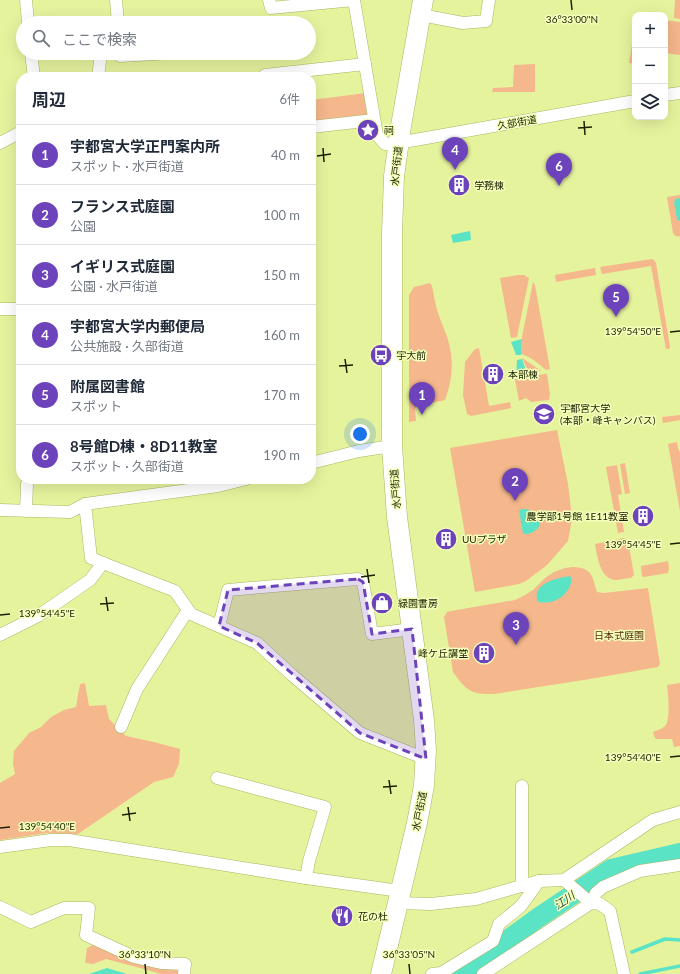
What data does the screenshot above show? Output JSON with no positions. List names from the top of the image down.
{
  "streets": {
    "highway": ["水戸街道"],
    "street": ["久部街道"]
  },
  "crossings": [
    ["久部街道", "水戸街道"]
  ],
  "water": ["江川"],
  "parks": ["日本式庭園"],
  "places": {
    "place": ["祠"],
    "building": [
      "学務棟",
      "本部棟",
      "農学部1号館 1E11教室",
      "UUプラザ",
      "峰ケ丘講堂"
    ],
    "bus stop": ["宇大前"],
    "school or university": ["宇都宮大学 (本部・峰キャンパス)"],
    "shop": ["緑園書房"],
    "restaurant": ["花の杜"]
  },
  "page": {
    "map_buttons": ["+", "−"],
    "search": "ここで検索",
    "heading": ["周辺", "6件"],
    "list": [
      {
        "mark": "1",
        "name": "宇都宮大学正門案内所",
        "note": "スポット · 水戸街道",
        "value": "40 m"
      },
      {
        "mark": "2",
        "name": "フランス式庭園",
        "note": "公園",
        "value": "100 m"
      },
      {
        "mark": "3",
        "name": "イギリス式庭園",
        "note": "公園 · 水戸街道",
        "value": "150 m"
      },
      {
        "mark": "4",
        "name": "宇都宮大学内郵便局",
        "note": "公共施設 · 久部街道",
        "value": "160 m"
      },
      {
        "mark": "5",
        "name": "附属図書館",
        "note": "スポット",
        "value": "170 m"
      },
      {
        "mark": "6",
        "name": "8号館D棟・8D11教室",
        "note": "スポット · 久部街道",
        "value": "190 m"
      }
    ],
    "pins": [
      "4",
      "6",
      "5",
      "1",
      "2",
      "3"
    ]
  },
  "coordinates": [
    "36°33'00\"N",
    "139°54'50\"E",
    "139°54'45\"E",
    "139°54'40\"E",
    "36°33'10\"N",
    "36°33'05\"N"
  ]
}
